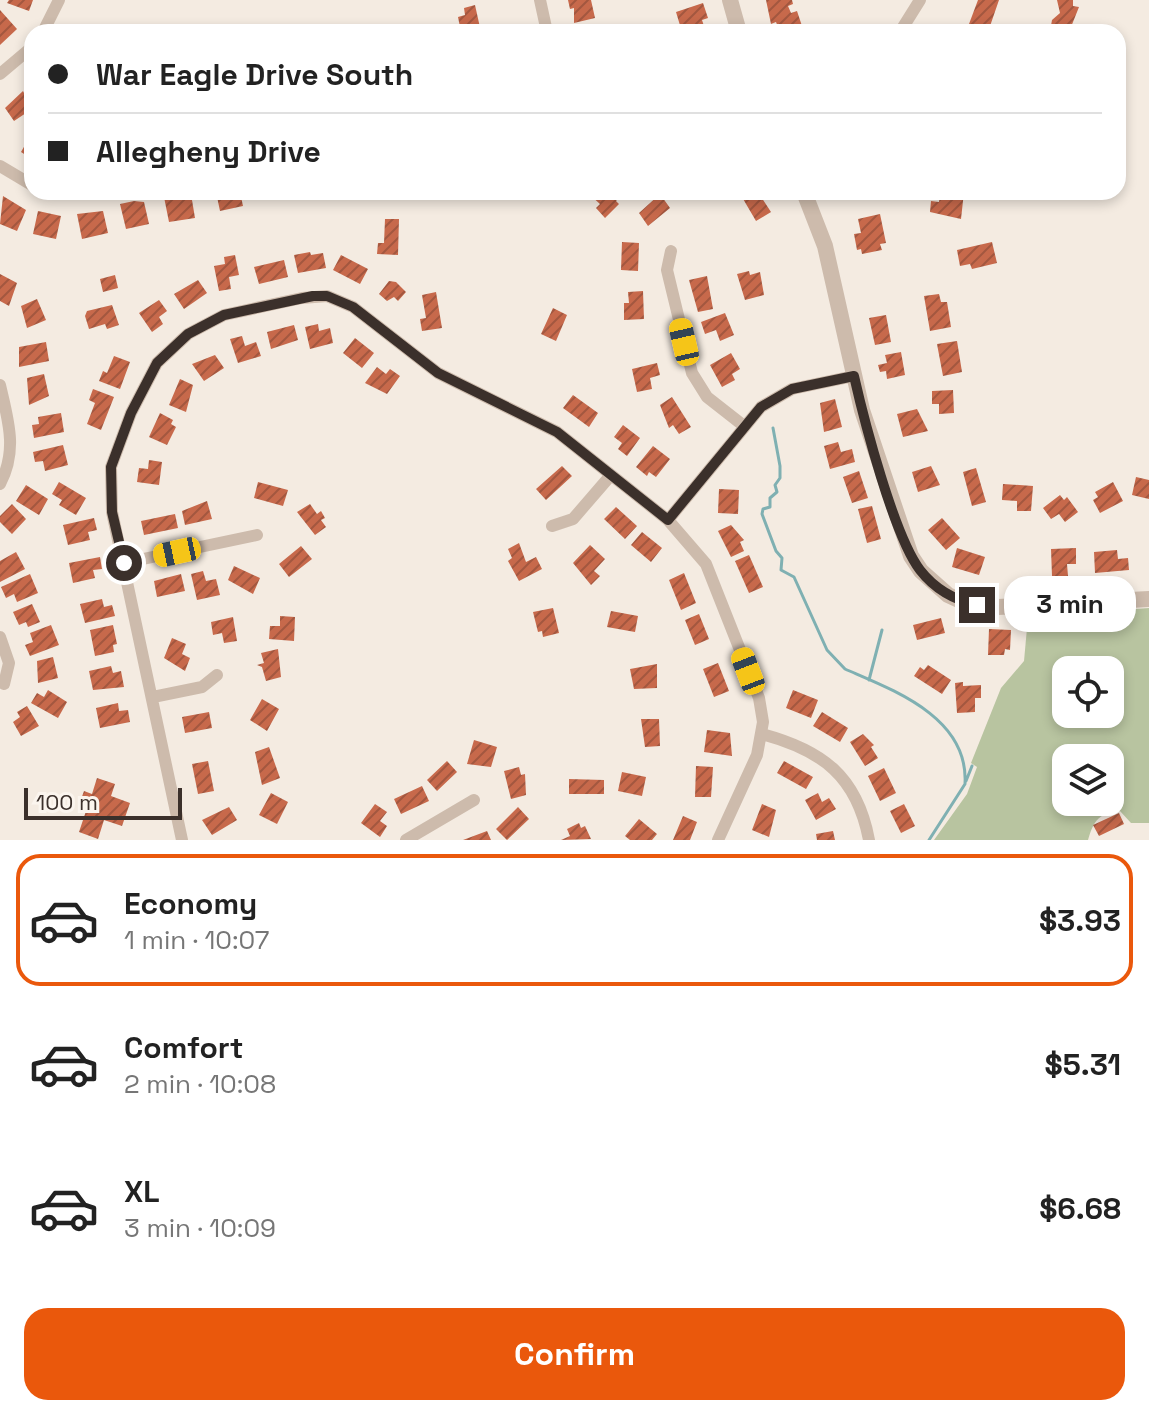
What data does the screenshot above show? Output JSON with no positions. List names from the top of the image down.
{
  "scale_bar": "100 m",
  "page": {
    "banner": ["War Eagle Drive South", "Allegheny Drive"],
    "bubble": "3 min",
    "scale": "100 m",
    "list": [
      {
        "name": "Economy",
        "note": "1 min · 10:07",
        "value": "$3.93"
      },
      {
        "name": "Comfort",
        "note": "2 min · 10:08",
        "value": "$5.31"
      },
      {
        "name": "XL",
        "note": "3 min · 10:09",
        "value": "$6.68"
      }
    ],
    "buttons": "Confirm"
  }
}
